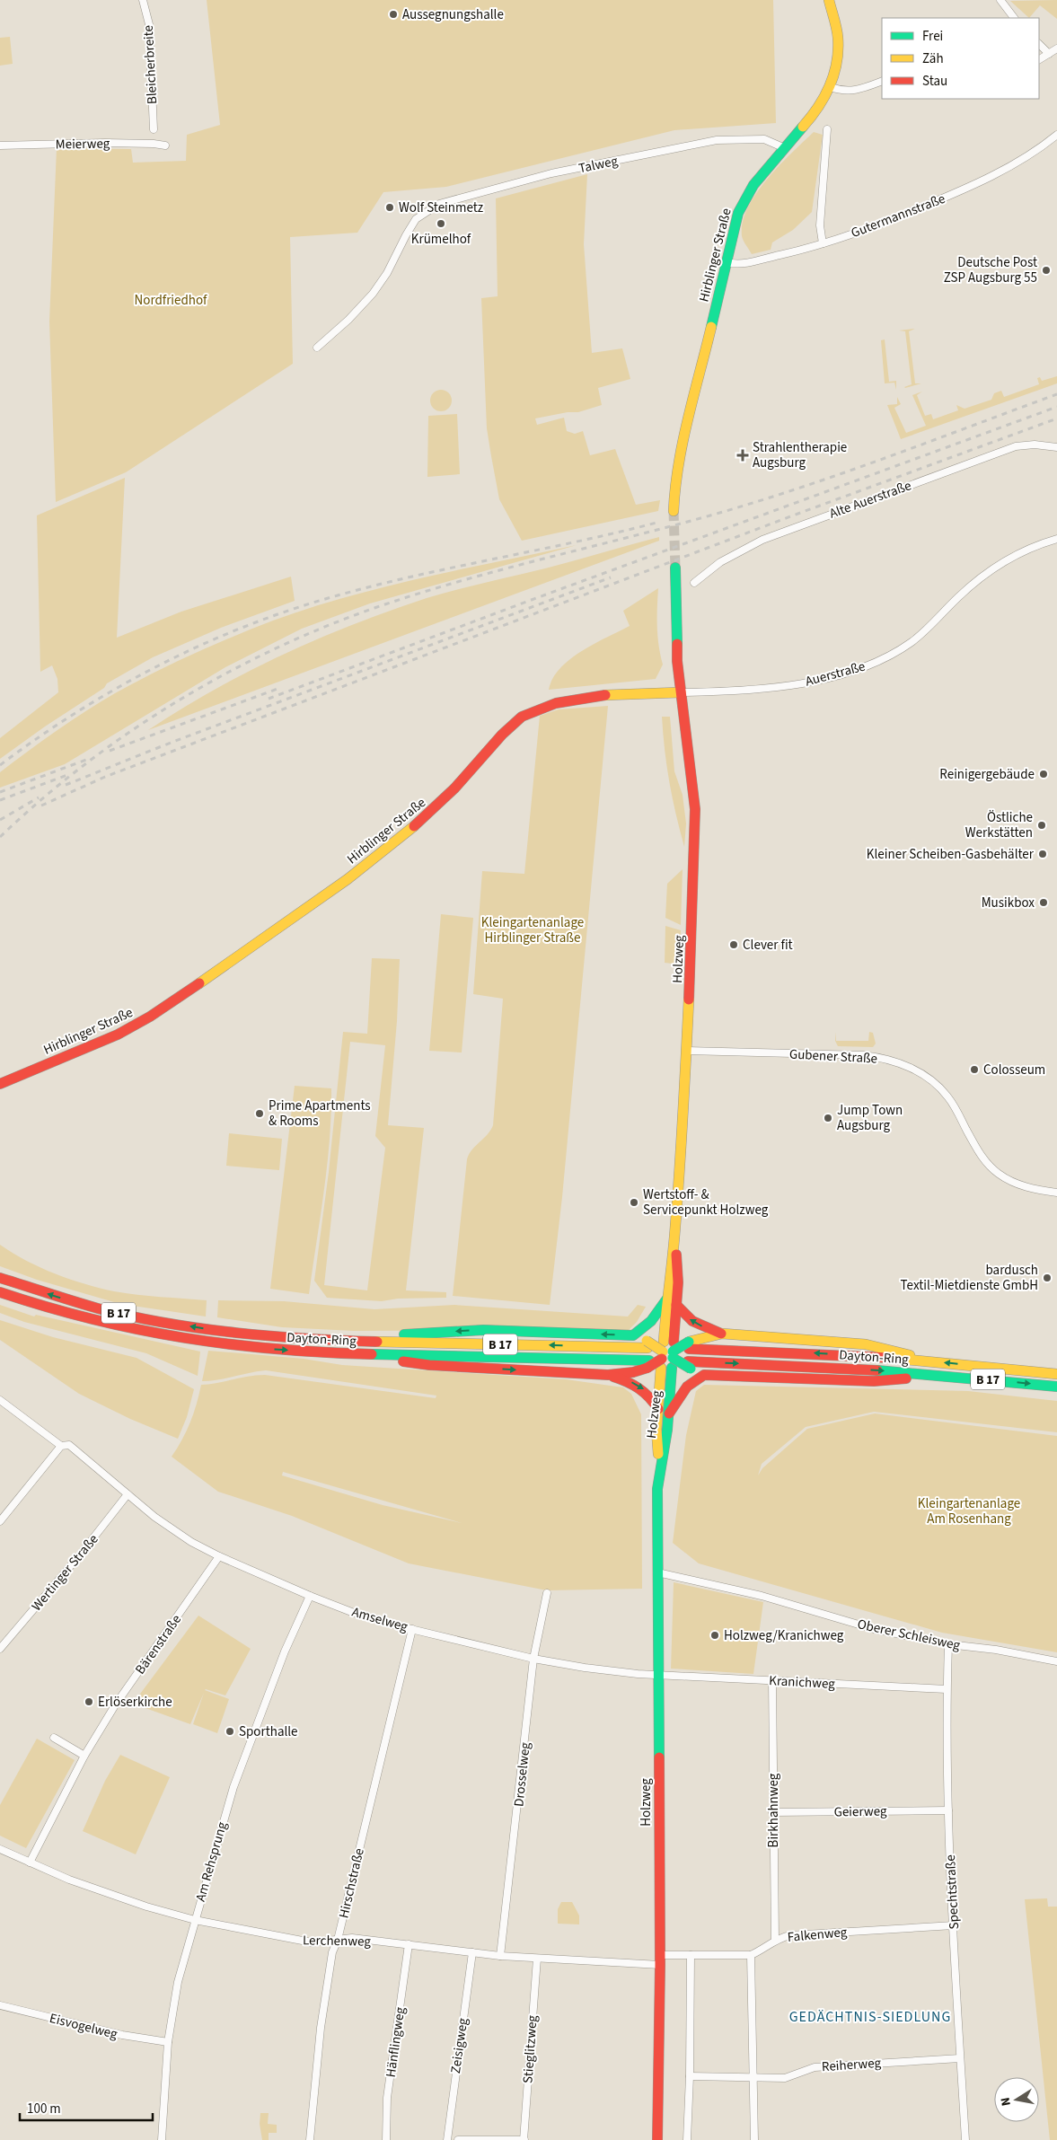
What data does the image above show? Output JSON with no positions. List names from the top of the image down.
{
  "streets": {
    "main road": [
      "Hirblinger Straße",
      "Holzweg",
      "B 17",
      "Dayton-Ring"
    ],
    "street": [
      "Bleicherbreite",
      "Meierweg",
      "Talweg",
      "Gutermannstraße",
      "Alte Auerstraße",
      "Auerstraße",
      "Gubener Straße",
      "Wertinger Straße",
      "Amselweg",
      "Oberer Schleisweg",
      "Bärenstraße",
      "Kranichweg",
      "Drosselweg",
      "Birkhahnweg",
      "Geierweg",
      "Am Rehsprung",
      "Hirschstraße",
      "Spechtstraße",
      "Falkenweg",
      "Lerchenweg",
      "Eisvogelweg",
      "Hänflingweg",
      "Zeisigweg",
      "Stieglitzweg",
      "Reiherweg"
    ]
  },
  "crossings": [
    ["Talweg", "Hirblinger Straße"],
    ["Gutermannstraße", "Hirblinger Straße"],
    ["Hirblinger Straße", "Auerstraße"],
    ["Hirblinger Straße", "Holzweg"],
    ["Auerstraße", "Holzweg"],
    ["Holzweg", "Gubener Straße"],
    ["Holzweg", "Amselweg"],
    ["Holzweg", "Oberer Schleisweg"],
    ["Holzweg", "Kranichweg"],
    ["Holzweg", "Lerchenweg"],
    ["Wertinger Straße", "Amselweg"],
    ["Amselweg", "Bärenstraße"],
    ["Amselweg", "Kranichweg"],
    ["Amselweg", "Drosselweg"],
    ["Amselweg", "Am Rehsprung"],
    ["Amselweg", "Hirschstraße"],
    ["Oberer Schleisweg", "Spechtstraße"],
    ["Bärenstraße", "Lerchenweg"],
    ["Kranichweg", "Birkhahnweg"],
    ["Kranichweg", "Spechtstraße"],
    ["Drosselweg", "Lerchenweg"],
    ["Birkhahnweg", "Geierweg"],
    ["Birkhahnweg", "Falkenweg"],
    ["Geierweg", "Spechtstraße"],
    ["Am Rehsprung", "Lerchenweg"],
    ["Am Rehsprung", "Eisvogelweg"],
    ["Hirschstraße", "Lerchenweg"],
    ["Spechtstraße", "Falkenweg"],
    ["Spechtstraße", "Reiherweg"],
    ["Lerchenweg", "Hänflingweg"],
    ["Lerchenweg", "Zeisigweg"],
    ["Lerchenweg", "Stieglitzweg"]
  ],
  "districts": ["GEDÄCHTNIS-SIEDLUNG"],
  "parks": ["Nordfriedhof", "Kleingartenanlage Hirblinger Straße", "Kleingartenanlage Am Rosenhang"],
  "places": {
    "other": [
      "Aussegnungshalle",
      "Wolf Steinmetz",
      "Krümelhof",
      "Deutsche Post ZSP Augsburg 55",
      "Reinigergebäude",
      "Östliche Werkstätten",
      "Kleiner Scheiben-Gasbehälter",
      "Musikbox",
      "Clever fit",
      "Colosseum",
      "Prime Apartments & Rooms",
      "Jump Town Augsburg",
      "Wertstoff- & Servicepunkt Holzweg",
      "bardusch Textil-Mietdienste GmbH",
      "Holzweg/Kranichweg",
      "Erlöserkirche",
      "Sporthalle"
    ],
    "health": ["Strahlentherapie Augsburg"]
  },
  "legend": ["Frei", "Zäh", "Stau"],
  "scale_bar": "100 m",
  "north": "left"
}
